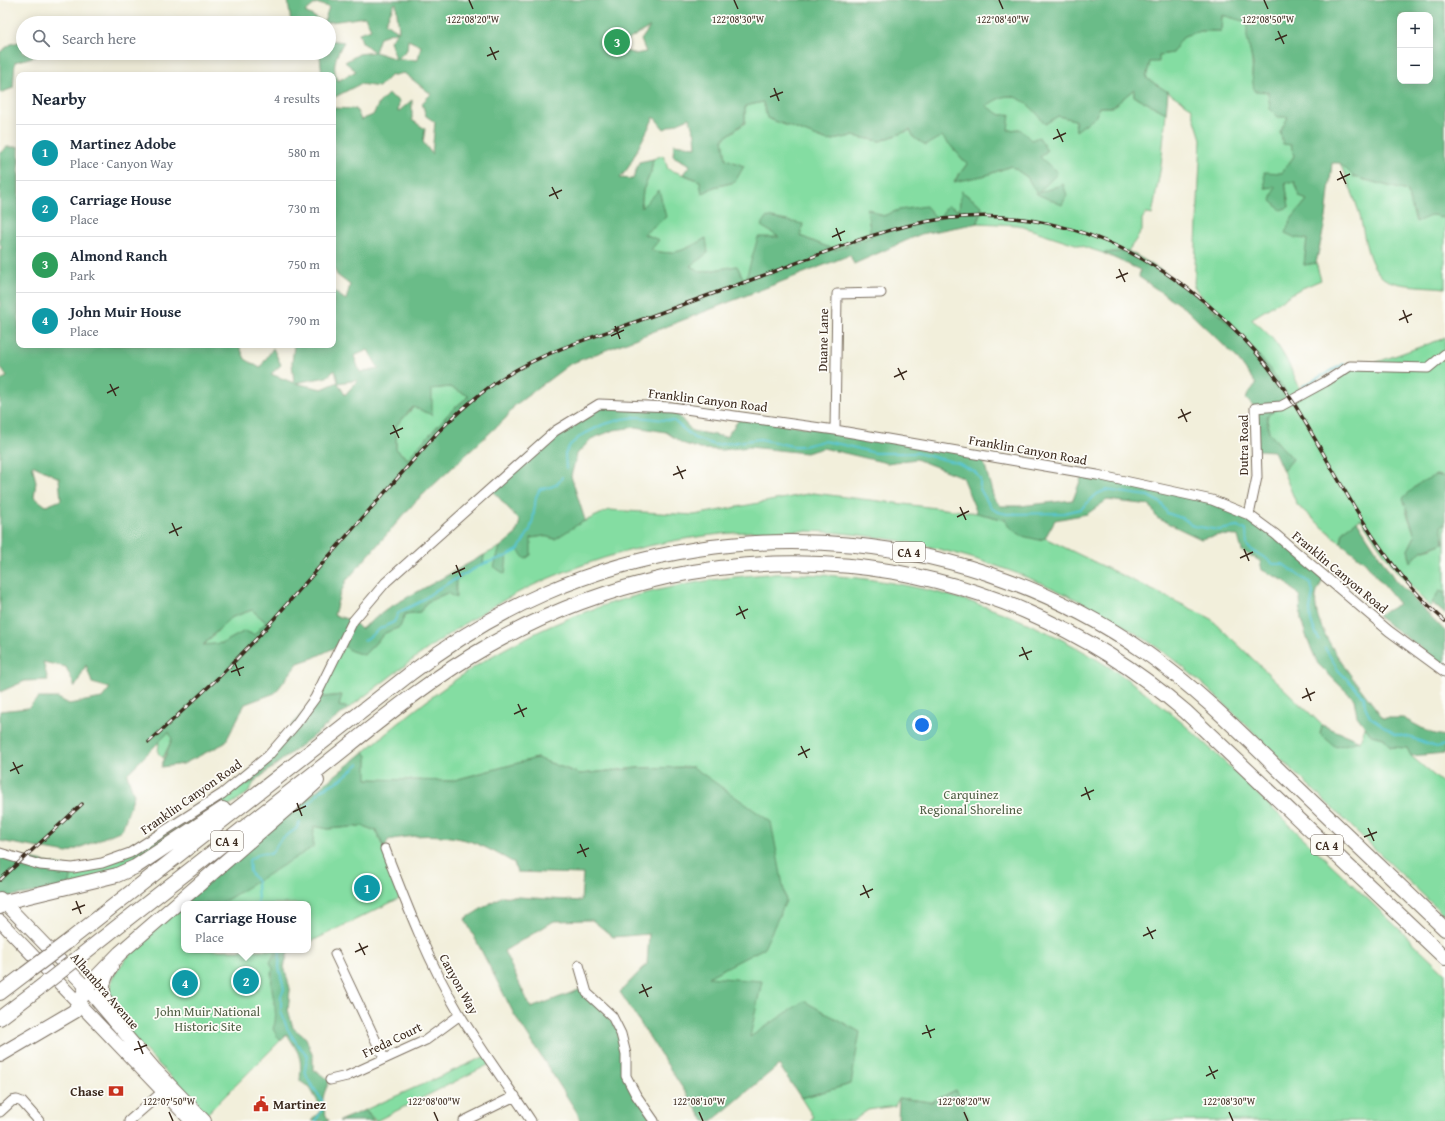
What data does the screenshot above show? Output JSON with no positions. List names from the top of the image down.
{
  "streets": {
    "highway": ["CA 4"],
    "main road": ["Alhambra Avenue"],
    "street": [
      "Duane Lane",
      "Franklin Canyon Road",
      "Dutra Road",
      "Canyon Way",
      "Freda Court"
    ]
  },
  "crossings": [
    ["Duane Lane", "Franklin Canyon Road"],
    ["Franklin Canyon Road", "Dutra Road"],
    ["Canyon Way", "Freda Court"]
  ],
  "parks": ["Carquinez Regional Shoreline", "John Muir National Historic Site"],
  "places": {
    "bank": ["Chase"],
    "public building": ["Martinez"]
  },
  "page": {
    "map_buttons": ["+", "−"],
    "search": "Search here",
    "pins": [
      "3",
      "1",
      "2",
      "4"
    ],
    "heading": ["Nearby", "4 results"],
    "list": [
      {
        "mark": "1",
        "name": "Martinez Adobe",
        "note": "Place · Canyon Way",
        "value": "580 m"
      },
      {
        "mark": "2",
        "name": "Carriage House",
        "note": "Place",
        "value": "730 m"
      },
      {
        "mark": "3",
        "name": "Almond Ranch",
        "note": "Park",
        "value": "750 m"
      },
      {
        "mark": "4",
        "name": "John Muir House",
        "note": "Place",
        "value": "790 m"
      }
    ],
    "popup": ["Carriage House", "Place"]
  },
  "coordinates": [
    "122°08'20\"W",
    "122°08'30\"W",
    "122°08'40\"W",
    "122°08'50\"W",
    "122°07'50\"W",
    "122°08'00\"W",
    "122°08'10\"W"
  ]
}
